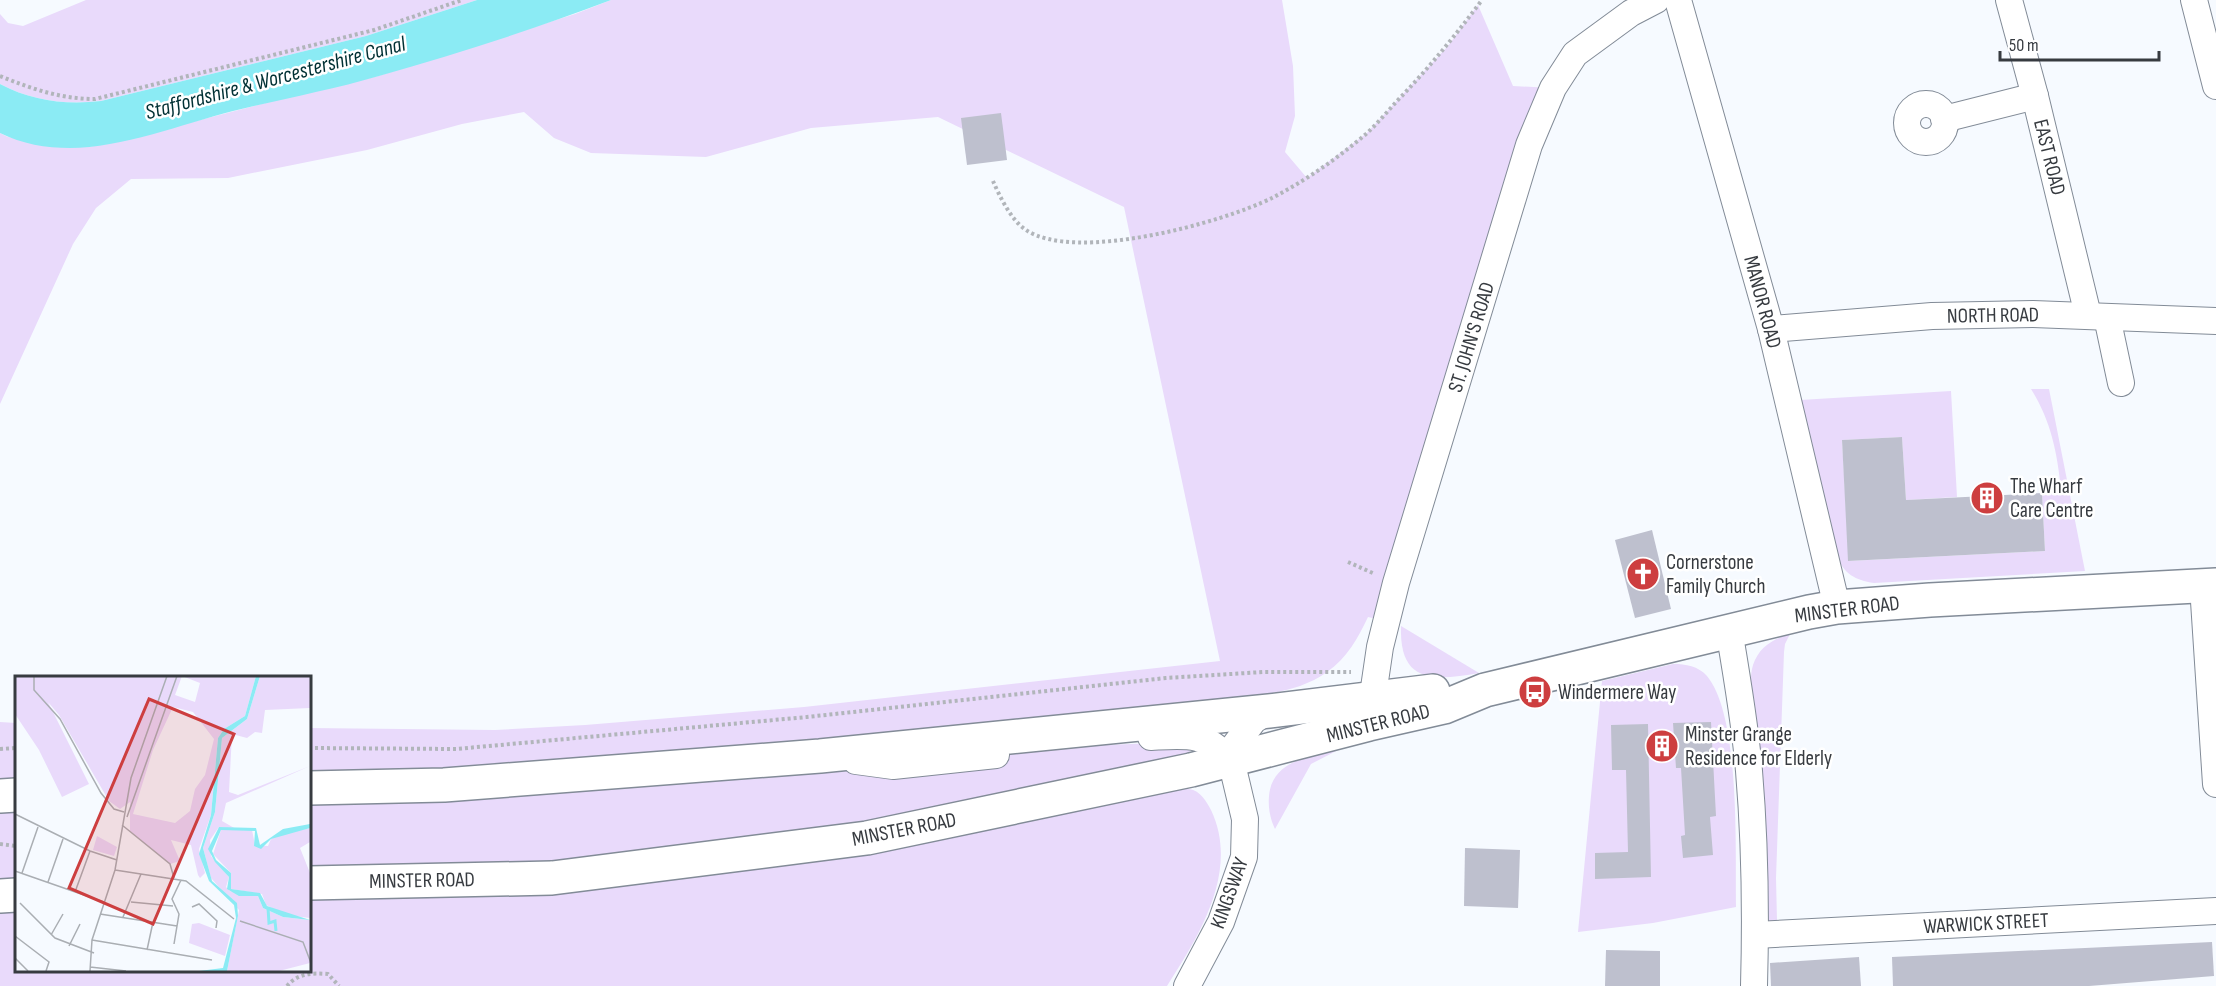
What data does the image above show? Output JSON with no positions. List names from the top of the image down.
{
  "streets": {
    "main road": ["MINSTER ROAD"],
    "street": [
      "EAST ROAD",
      "MANOR ROAD",
      "NORTH ROAD",
      "ST. JOHN'S ROAD",
      "KINGSWAY",
      "WARWICK STREET"
    ]
  },
  "crossings": [
    ["EAST ROAD", "NORTH ROAD"],
    ["MANOR ROAD", "NORTH ROAD"],
    ["MANOR ROAD", "MINSTER ROAD"],
    ["ST. JOHN'S ROAD", "MINSTER ROAD"],
    ["MINSTER ROAD", "KINGSWAY"]
  ],
  "water": ["Staffordshire & Worcestershire Canal"],
  "places": {
    "building": ["The Wharf Care Centre", "Minster Grange Residence for Elderly"],
    "church": ["Cornerstone Family Church"],
    "bus stop": ["Windermere Way"]
  },
  "scale_bar": "50 m"
}
